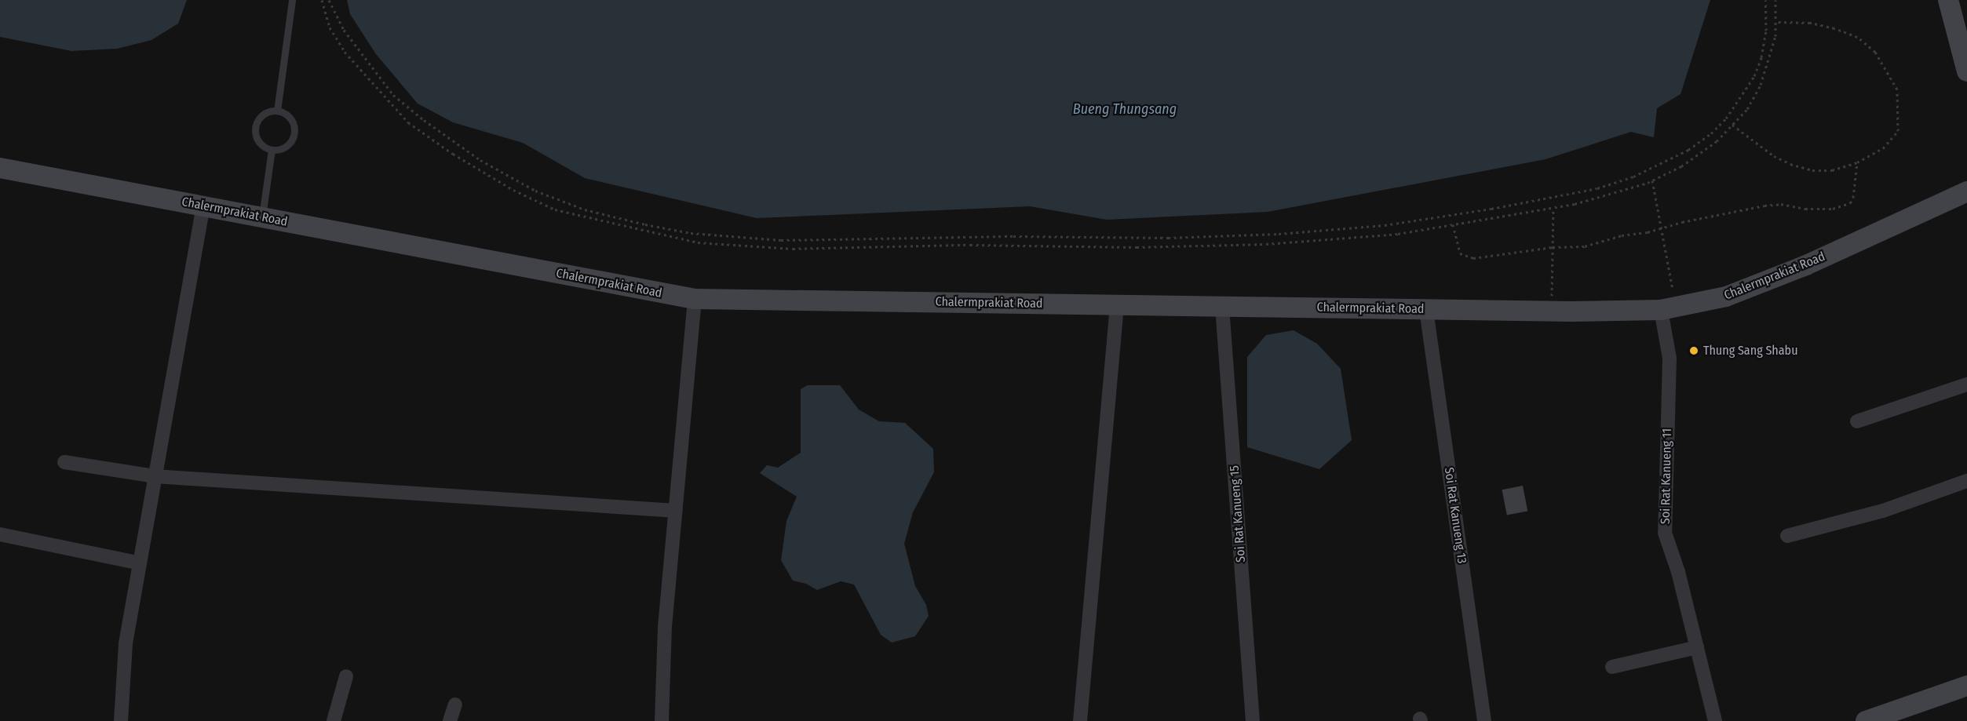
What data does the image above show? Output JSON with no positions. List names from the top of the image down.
{
  "streets": {
    "street": [
      "Chalermprakiat Road",
      "Soi Rat Kanueng 11",
      "Soi Rat Kanueng 15",
      "Soi Rat Kanueng 13"
    ]
  },
  "crossings": [
    ["Chalermprakiat Road", "Soi Rat Kanueng 11"],
    ["Chalermprakiat Road", "Soi Rat Kanueng 15"],
    ["Chalermprakiat Road", "Soi Rat Kanueng 13"]
  ],
  "water": ["Bueng Thungsang"],
  "places": ["Thung Sang Shabu"]
}
